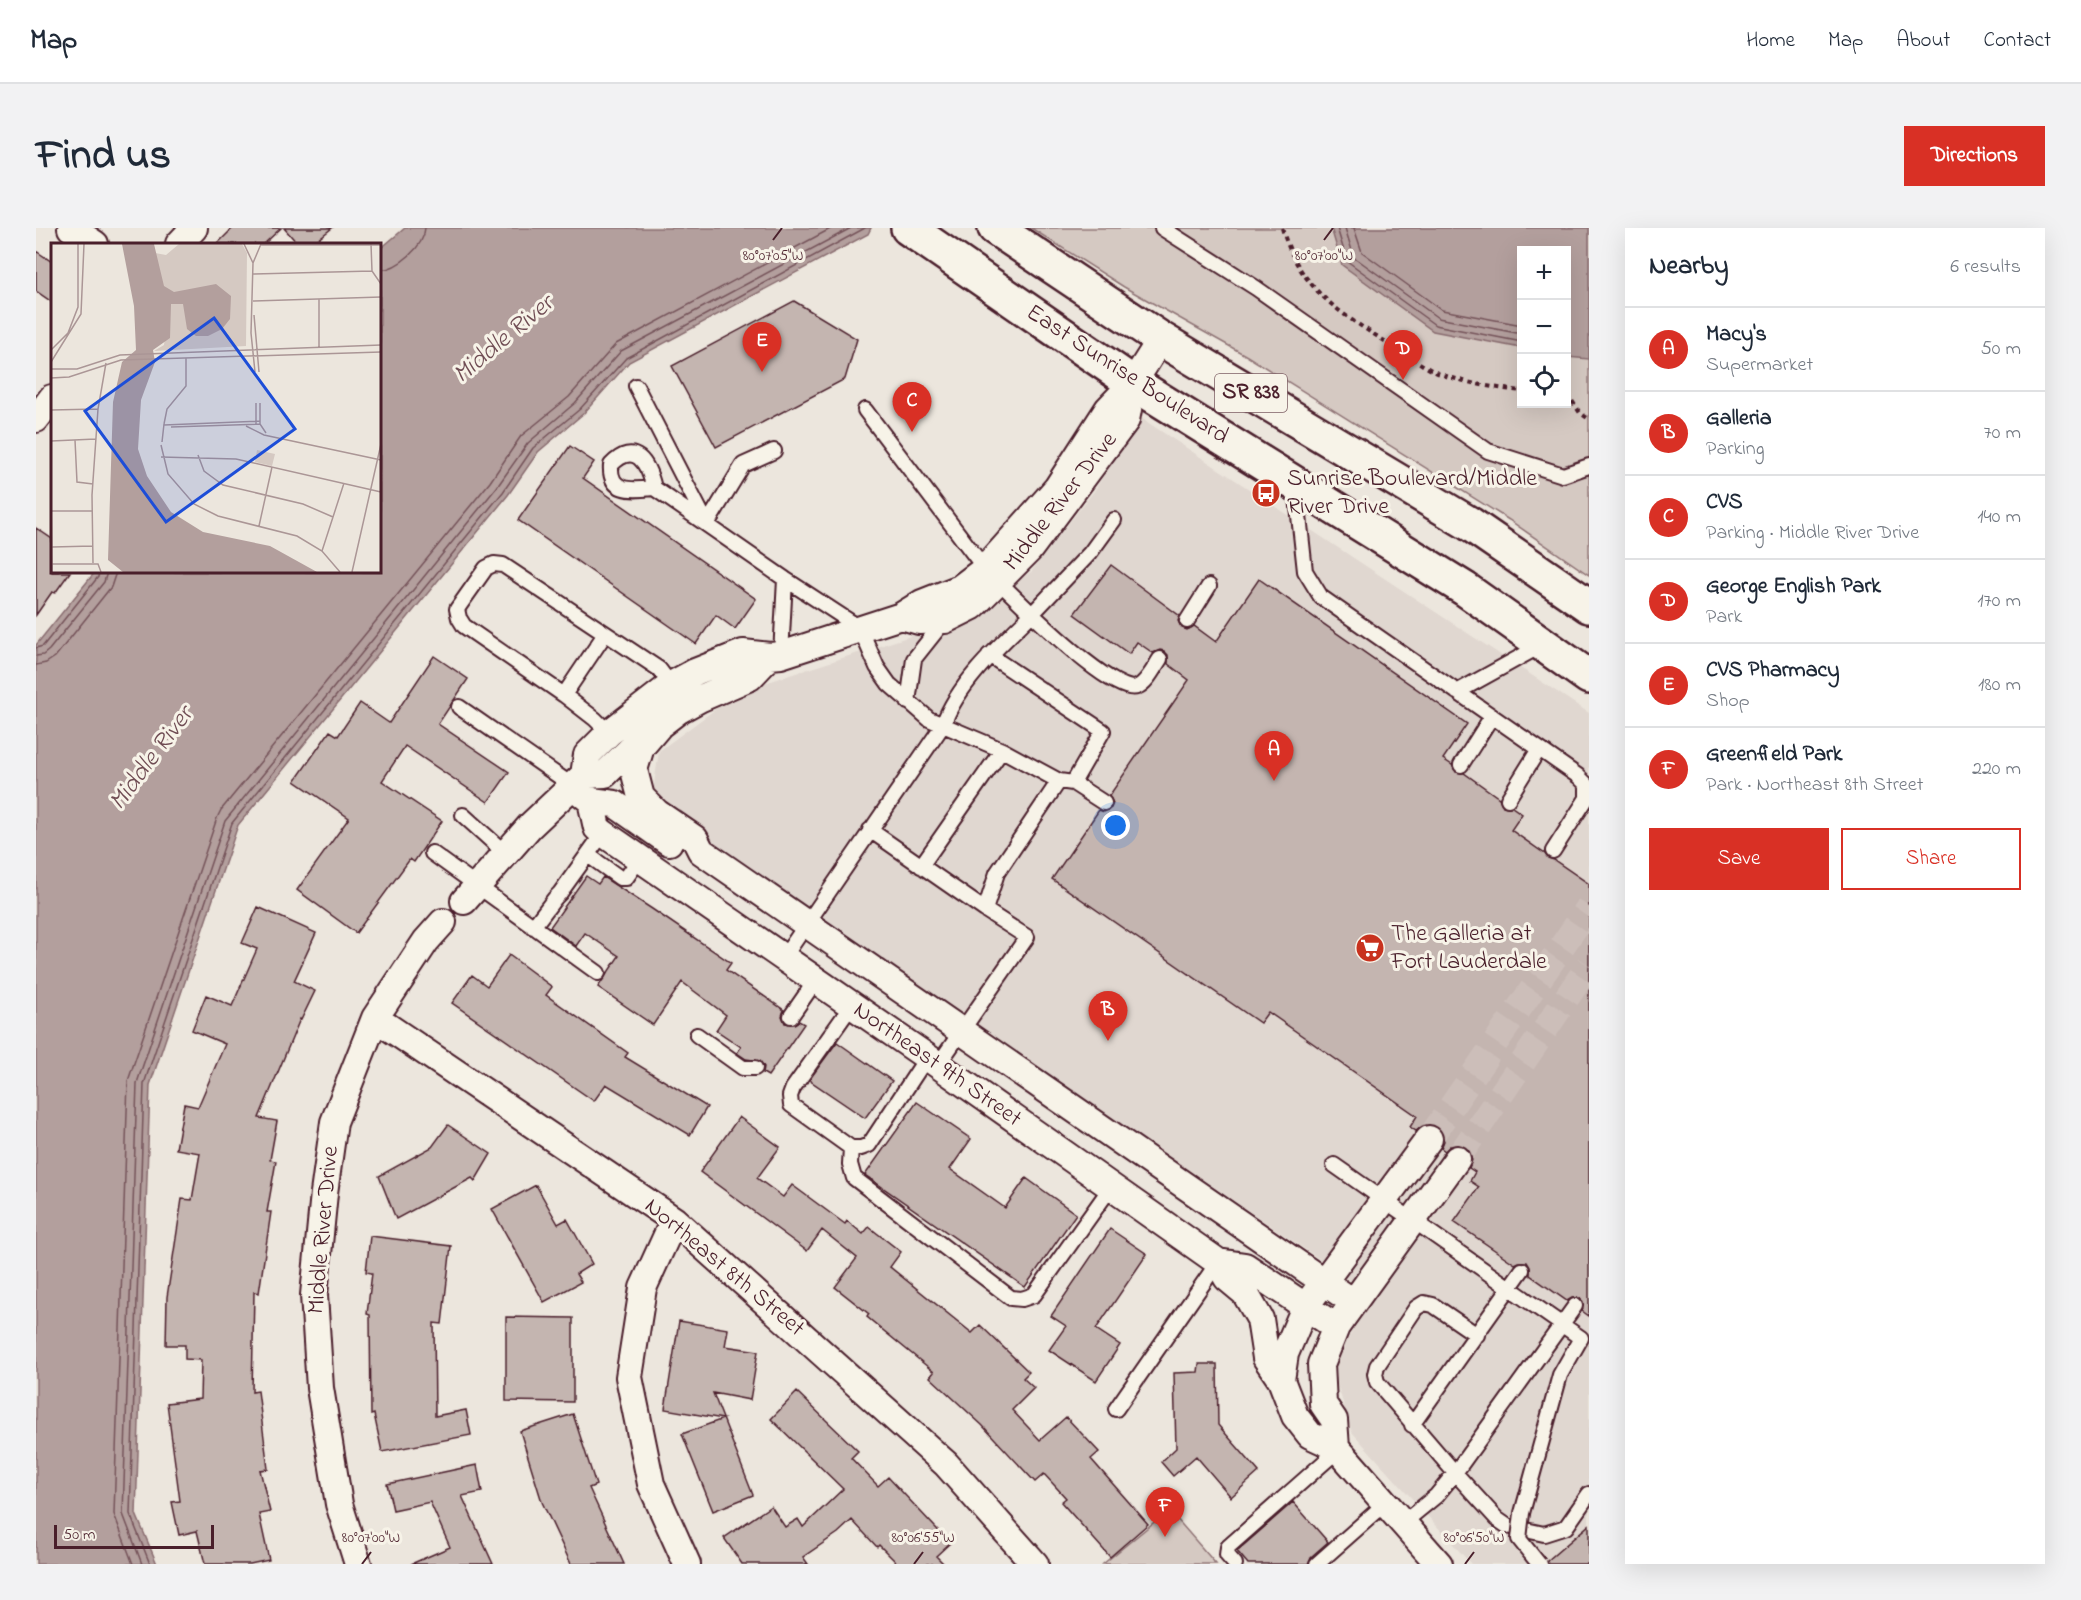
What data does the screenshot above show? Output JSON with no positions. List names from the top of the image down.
{
  "streets": {
    "main road": ["East Sunrise Boulevard", "SR 838"],
    "street": ["Middle River Drive", "Northeast 9th Street", "Northeast 8th Street"]
  },
  "crossings": [
    ["East Sunrise Boulevard", "Middle River Drive"],
    ["Middle River Drive", "Northeast 9th Street"],
    ["Middle River Drive", "Northeast 8th Street"]
  ],
  "water": ["Middle River"],
  "places": {
    "bus stop": ["Sunrise Boulevard/Middle River Drive"],
    "supermarket": ["The Galleria at Fort Lauderdale"]
  },
  "scale_bar": "50 m",
  "page": {
    "header": "Map",
    "nav": [
      "Home",
      "Map",
      "About",
      "Contact"
    ],
    "title": "Find us",
    "buttons": [
      "Directions",
      ["Save", "Share"]
    ],
    "heading": ["Nearby", "6 results"],
    "map_buttons": ["+", "−"],
    "list": [
      {
        "mark": "A",
        "name": "Macy's",
        "note": "Supermarket",
        "value": "50 m"
      },
      {
        "mark": "B",
        "name": "Galleria",
        "note": "Parking",
        "value": "70 m"
      },
      {
        "mark": "C",
        "name": "CVS",
        "note": "Parking · Middle River Drive",
        "value": "140 m"
      },
      {
        "mark": "D",
        "name": "George English Park",
        "note": "Park",
        "value": "170 m"
      },
      {
        "mark": "E",
        "name": "CVS Pharmacy",
        "note": "Shop",
        "value": "180 m"
      },
      {
        "mark": "F",
        "name": "Greenfield Park",
        "note": "Park · Northeast 8th Street",
        "value": "220 m"
      }
    ],
    "pins": [
      "E",
      "D",
      "C",
      "A",
      "B",
      "F"
    ],
    "scale": "50 m"
  },
  "coordinates": [
    "80°07'05\"W",
    "80°07'00\"W",
    "80°06'55\"W",
    "80°06'50\"W"
  ]
}
